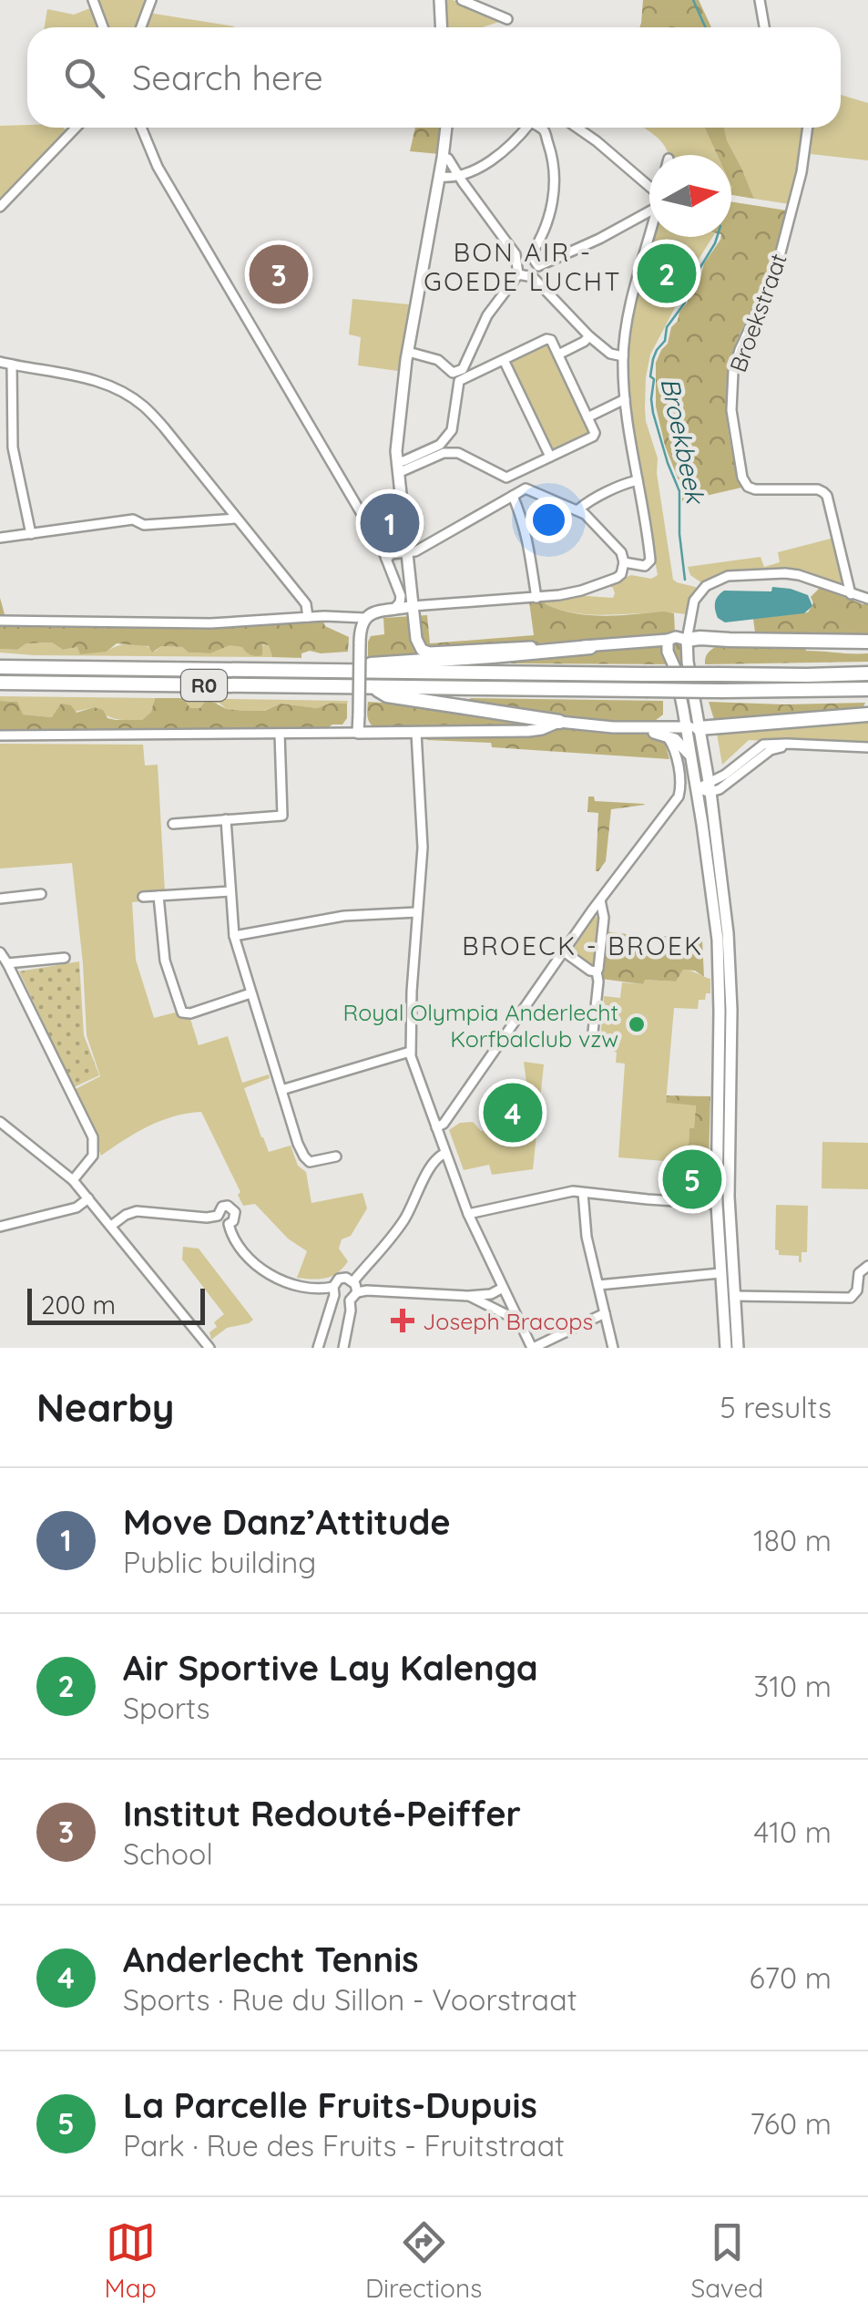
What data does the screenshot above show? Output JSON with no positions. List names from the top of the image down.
{
  "streets": {
    "highway": ["R0"],
    "street": ["Broekstraat"]
  },
  "districts": ["BON AIR - GOEDE LUCHT", "BROECK - BROEK"],
  "water": ["Broekbeek"],
  "places": {
    "other": ["Royal Olympia Anderlecht Korfbalclub vzw"],
    "health": ["Joseph Bracops"]
  },
  "scale_bar": "200 m",
  "north": "right",
  "page": {
    "search": "Search here",
    "pins": [
      "2",
      "3",
      "1",
      "4",
      "5"
    ],
    "scale": "200 m",
    "heading": ["Nearby", "5 results"],
    "list": [
      {
        "mark": "1",
        "name": "Move Danz’Attitude",
        "note": "Public building",
        "value": "180 m"
      },
      {
        "mark": "2",
        "name": "Air Sportive Lay Kalenga",
        "note": "Sports",
        "value": "310 m"
      },
      {
        "mark": "3",
        "name": "Institut Redouté-Peiffer",
        "note": "School",
        "value": "410 m"
      },
      {
        "mark": "4",
        "name": "Anderlecht Tennis",
        "note": "Sports · Rue du Sillon - Voorstraat",
        "value": "670 m"
      },
      {
        "mark": "5",
        "name": "La Parcelle Fruits-Dupuis",
        "note": "Park · Rue des Fruits - Fruitstraat",
        "value": "760 m"
      }
    ],
    "nav": ["Map", "Directions", "Saved"]
  }
}
